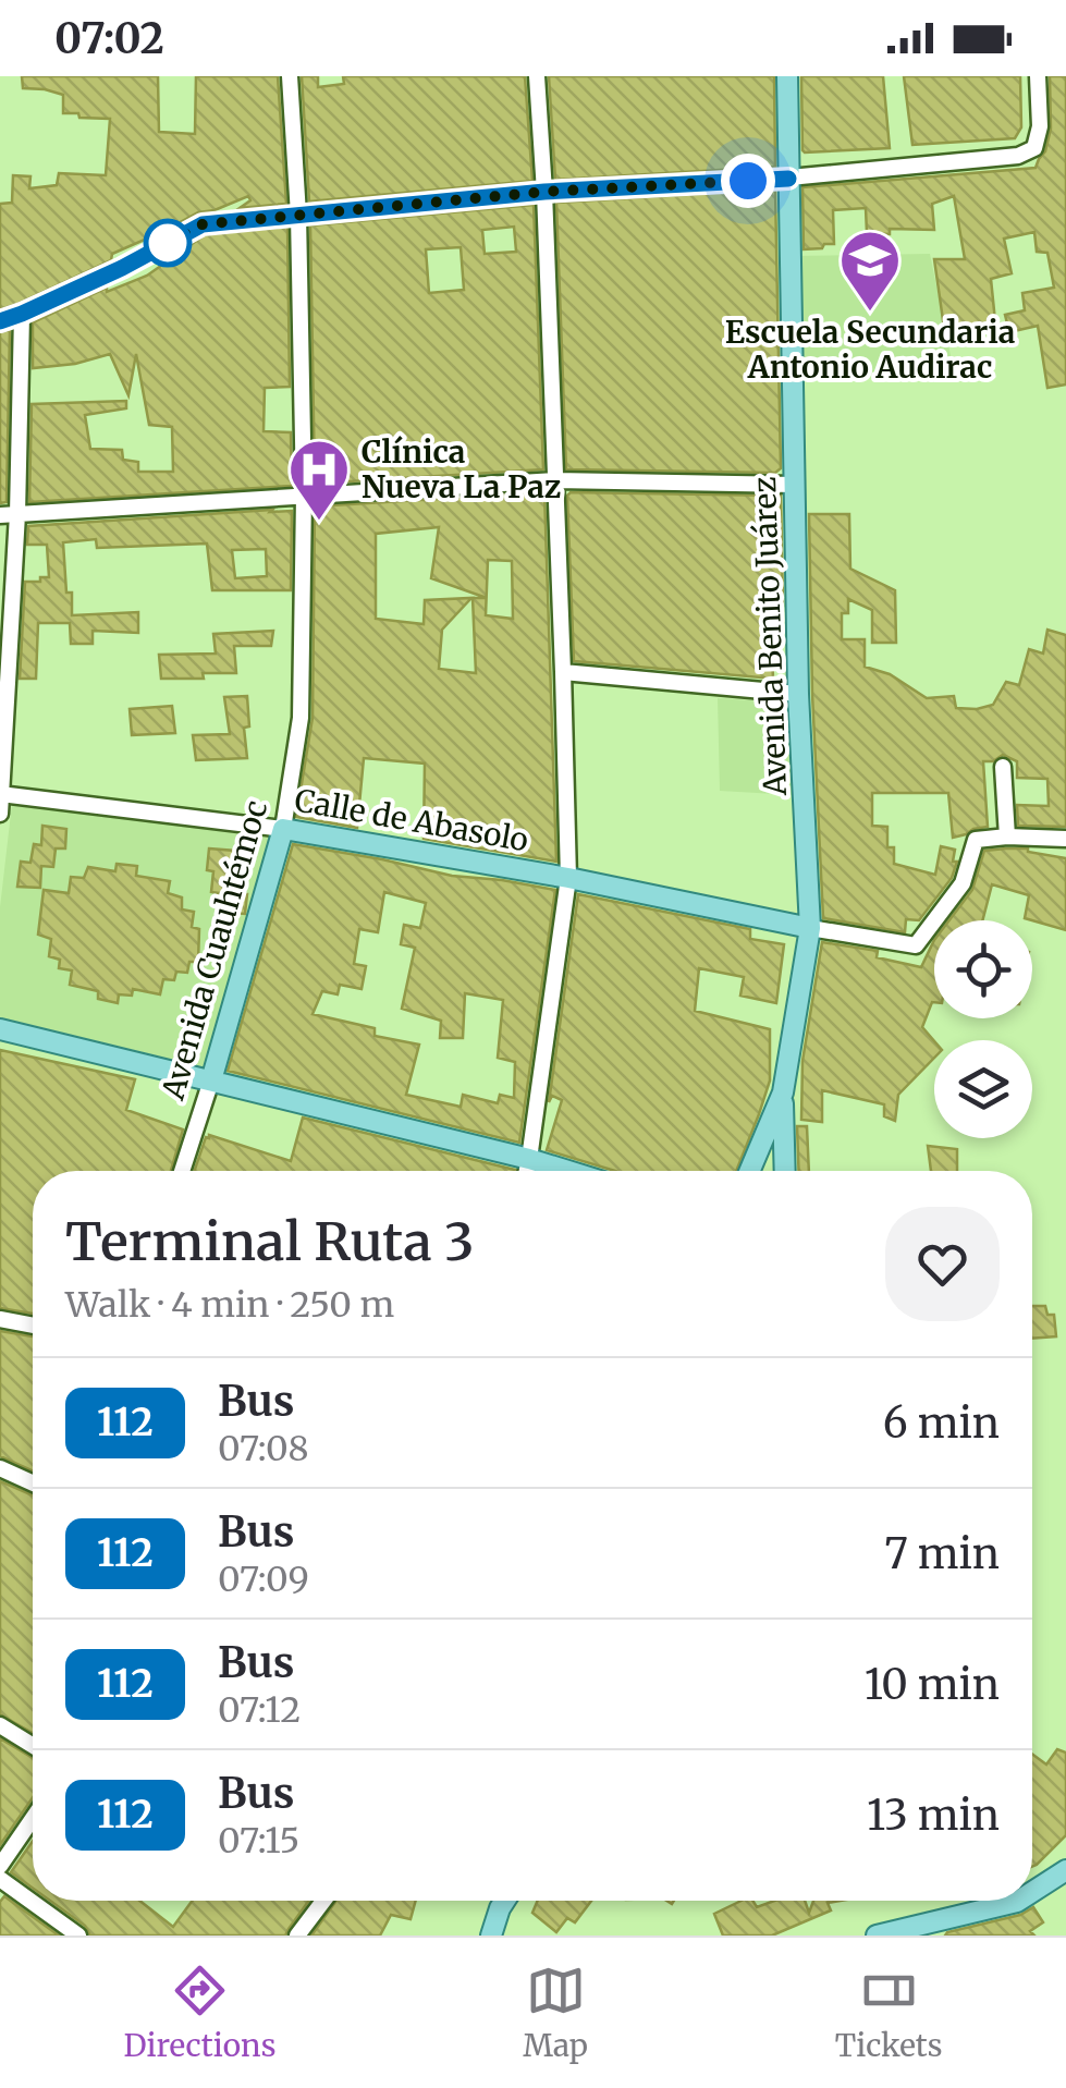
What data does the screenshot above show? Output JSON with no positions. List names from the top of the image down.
{
  "streets": {
    "main road": ["Avenida Benito Juárez", "Calle de Abasolo", "Avenida Cuauhtémoc"]
  },
  "crossings": [
    ["Avenida Benito Juárez", "Calle de Abasolo"],
    ["Calle de Abasolo", "Avenida Cuauhtémoc"]
  ],
  "places": {
    "school or university": ["Escuela Secundaria Antonio Audirac"],
    "hospital": ["Clínica Nueva La Paz"]
  },
  "lines": ["bus line 112"],
  "page": {
    "status": "07:02",
    "heading": ["Terminal Ruta 3", "Walk · 4 min · 250 m"],
    "list": [
      {
        "mark": "112",
        "name": "Bus",
        "note": "07:08",
        "value": "6 min"
      },
      {
        "mark": "112",
        "name": "Bus",
        "note": "07:09",
        "value": "7 min"
      },
      {
        "mark": "112",
        "name": "Bus",
        "note": "07:12",
        "value": "10 min"
      },
      {
        "mark": "112",
        "name": "Bus",
        "note": "07:15",
        "value": "13 min"
      }
    ],
    "tabs": ["Directions", "Map", "Tickets"]
  }
}
